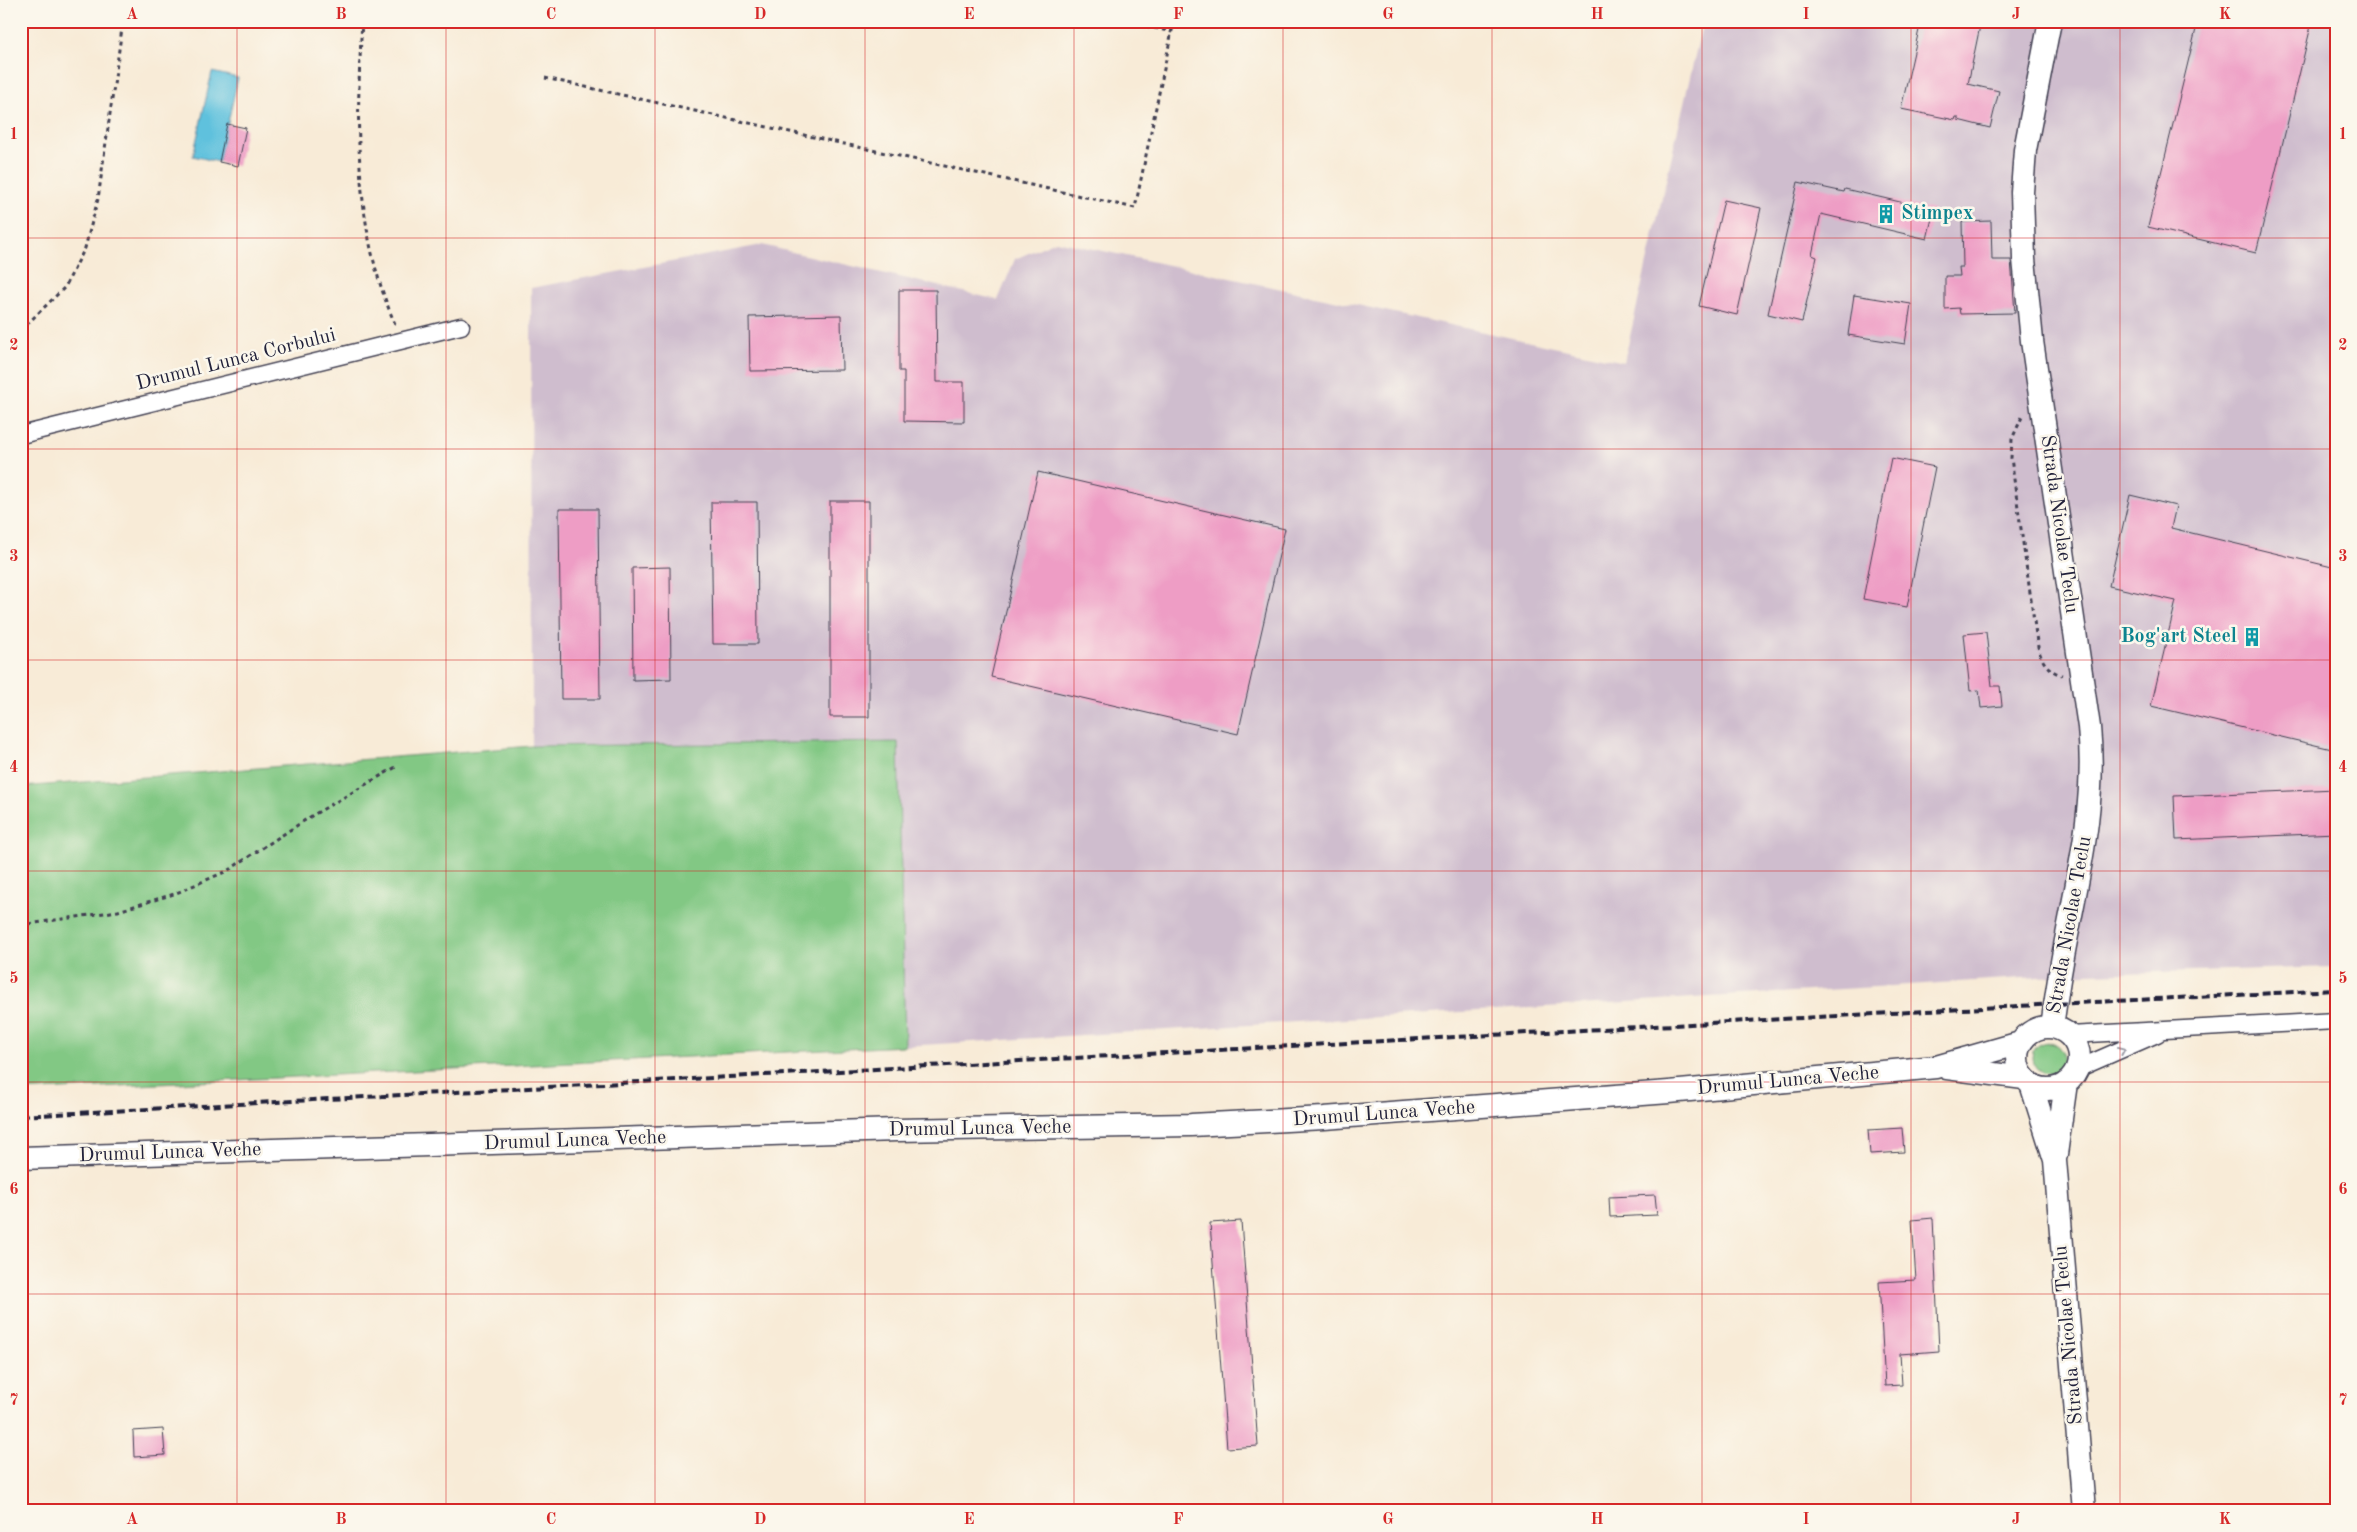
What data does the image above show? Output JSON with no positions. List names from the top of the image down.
{
  "streets": {
    "street": ["Drumul Lunca Corbului", "Strada Nicolae Teclu", "Drumul Lunca Veche"]
  },
  "crossings": [
    ["Strada Nicolae Teclu", "Drumul Lunca Veche"]
  ],
  "places": {
    "building": ["Stimpex", "Bog'art Steel"]
  },
  "grid": {
    "columns": [
      "A",
      "B",
      "C",
      "D",
      "E",
      "F",
      "G",
      "H",
      "I",
      "J",
      "K"
    ],
    "rows": [
      "1",
      "2",
      "3",
      "4",
      "5",
      "6",
      "7"
    ]
  }
}
